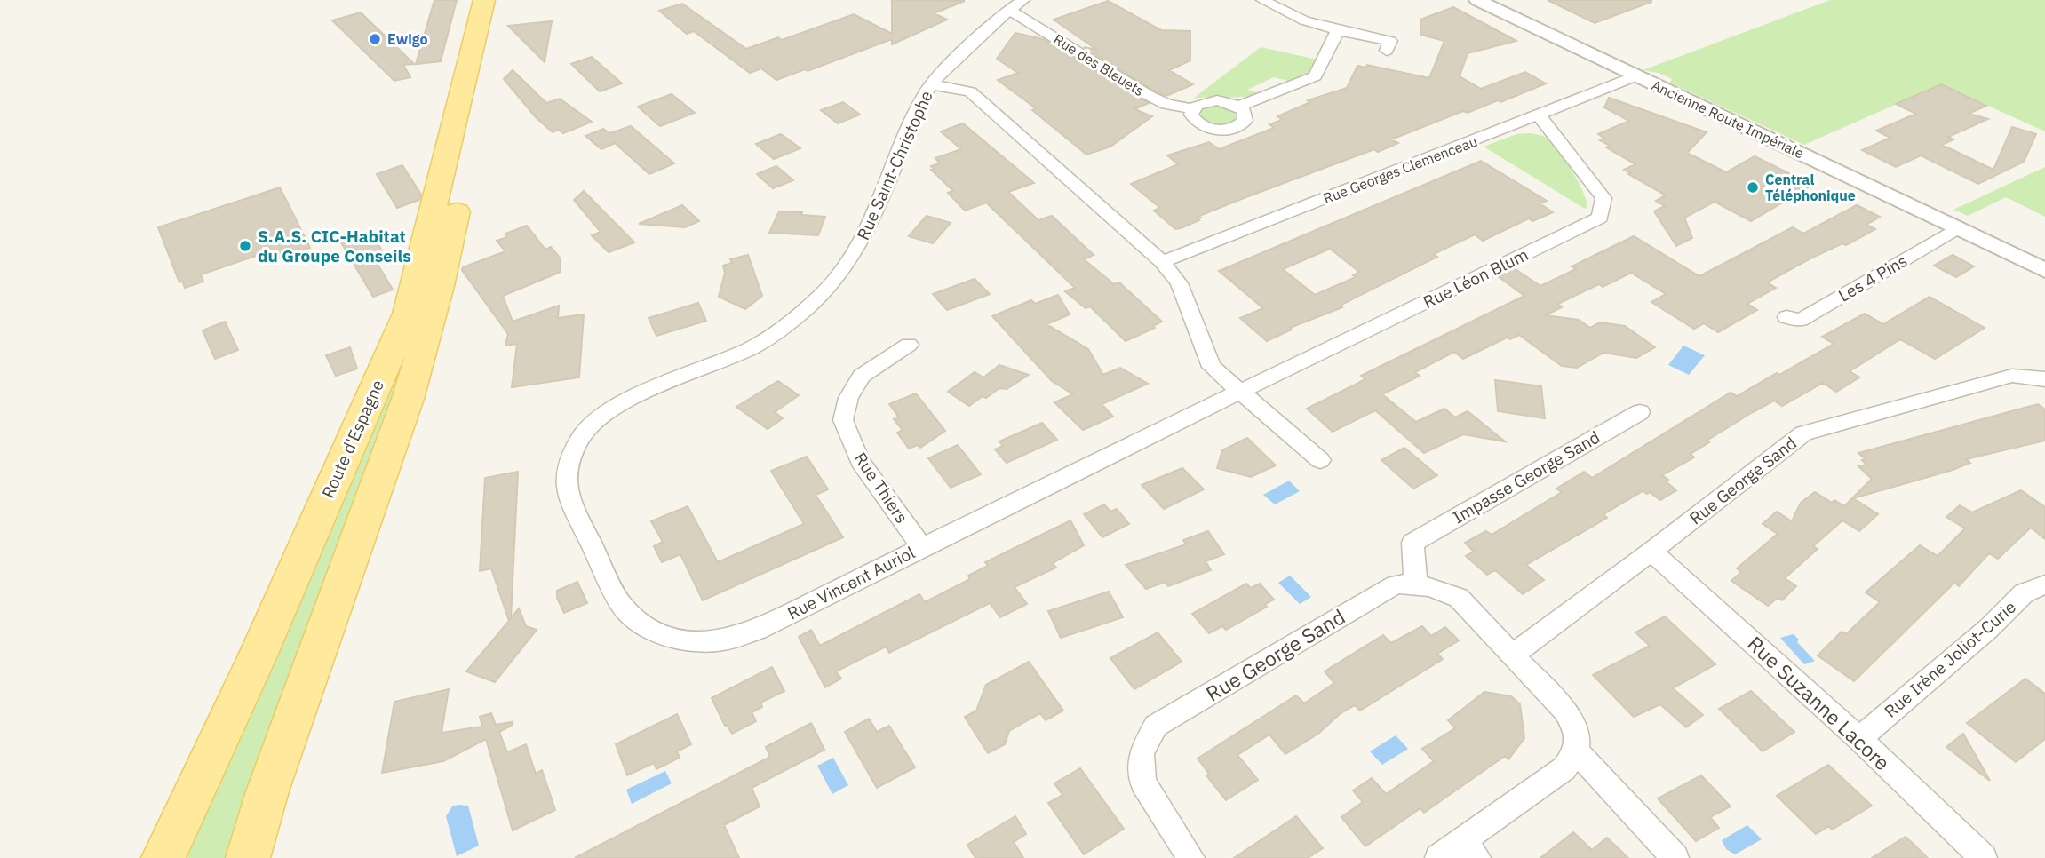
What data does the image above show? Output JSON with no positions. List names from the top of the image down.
{
  "streets": {
    "main road": ["Route d'Espagne"],
    "street": [
      "Rue des Bleuets",
      "Ancienne Route Impériale",
      "Rue Saint-Christophe",
      "Rue Georges Clemenceau",
      "Rue Léon Blum",
      "Les 4 Pins",
      "Impasse George Sand",
      "Rue George Sand",
      "Rue Thiers",
      "Rue Vincent Auriol",
      "Rue Irène Joliot-Curie",
      "Rue Suzanne Lacore"
    ]
  },
  "crossings": [
    ["Rue des Bleuets", "Rue Saint-Christophe"],
    ["Ancienne Route Impériale", "Rue Georges Clemenceau"],
    ["Ancienne Route Impériale", "Les 4 Pins"],
    ["Rue Saint-Christophe", "Rue Vincent Auriol"],
    ["Rue Georges Clemenceau", "Rue Léon Blum"],
    ["Rue Léon Blum", "Rue Vincent Auriol"],
    ["Impasse George Sand", "Rue George Sand"],
    ["Rue George Sand", "Rue Suzanne Lacore"],
    ["Rue Thiers", "Rue Vincent Auriol"],
    ["Rue Irène Joliot-Curie", "Rue Suzanne Lacore"]
  ],
  "places": ["Ewigo", "Central Téléphonique", "S.A.S. CIC-Habitat du Groupe Conseils"]
}
